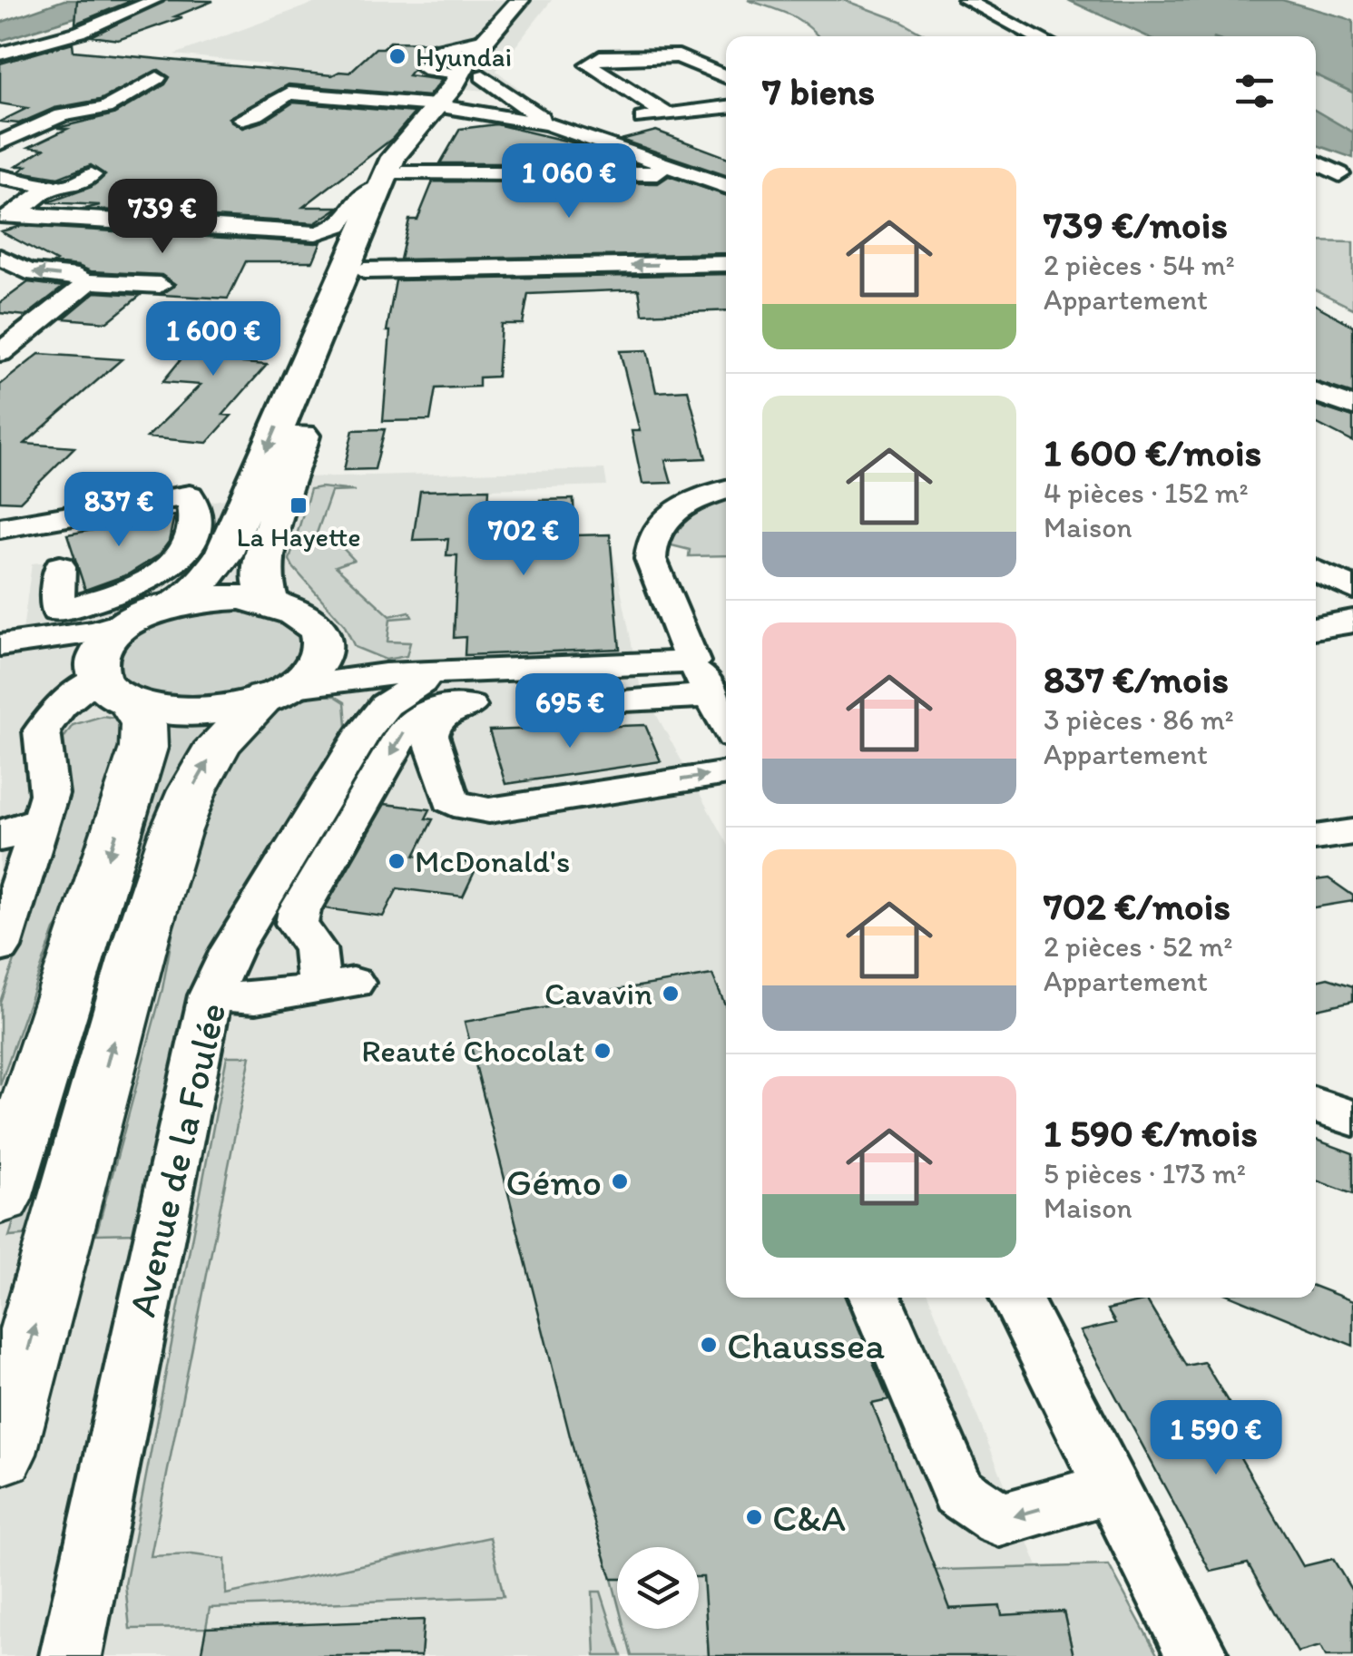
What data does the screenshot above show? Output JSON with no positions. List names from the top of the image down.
{
  "streets": {
    "street": ["Avenue de la Foulée"]
  },
  "places": {
    "other": [
      "Hyundai",
      "McDonald's",
      "Cavavin",
      "Reauté Chocolat",
      "Gémo",
      "Chaussea",
      "C&A"
    ],
    "transit": ["La Hayette"]
  },
  "page": {
    "heading": "7 biens",
    "price": [
      "1 060 €",
      "739 €",
      "1 600 €",
      "837 €",
      "702 €",
      "695 €",
      "1 590 €"
    ],
    "list": [
      {
        "name": "739 €/mois",
        "note": "2 pièces · 54 m² · Appartement"
      },
      {
        "name": "1 600 €/mois",
        "note": "4 pièces · 152 m² · Maison"
      },
      {
        "name": "837 €/mois",
        "note": "3 pièces · 86 m² · Appartement"
      },
      {
        "name": "702 €/mois",
        "note": "2 pièces · 52 m² · Appartement"
      },
      {
        "name": "1 590 €/mois",
        "note": "5 pièces · 173 m² · Maison"
      }
    ]
  }
}
